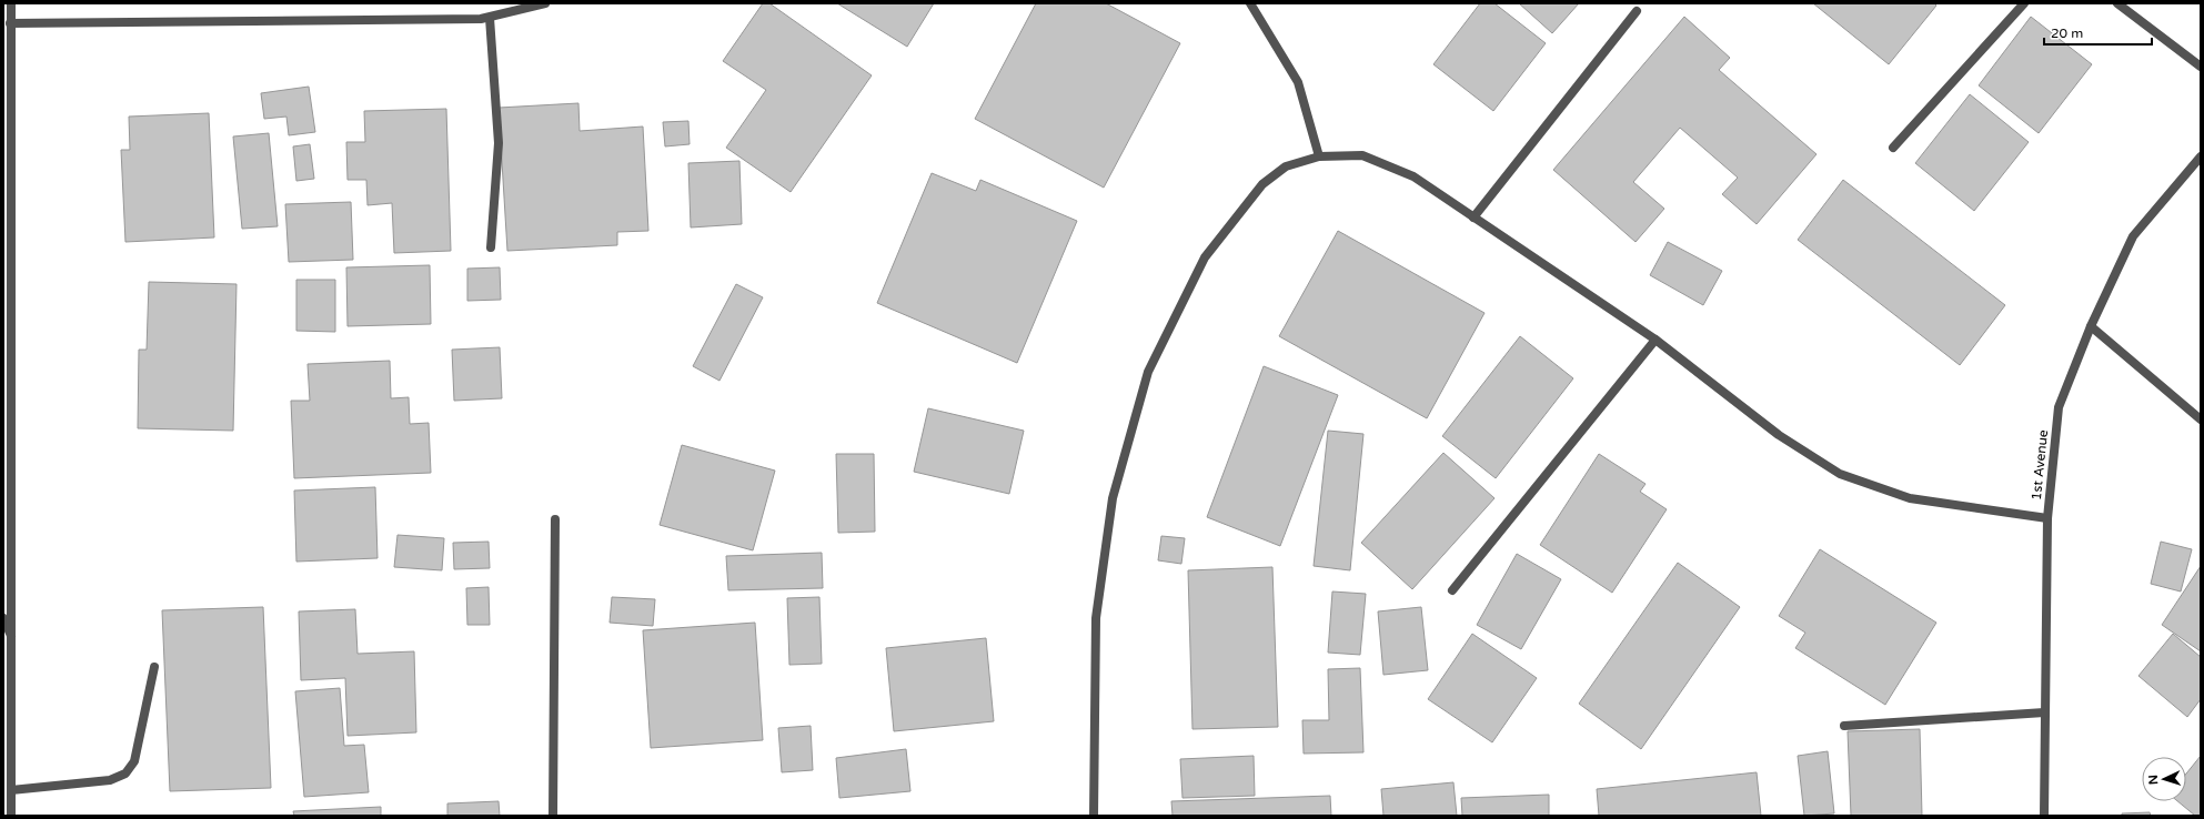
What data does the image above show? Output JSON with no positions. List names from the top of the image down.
{
  "streets": {
    "street": ["1st Avenue"]
  },
  "scale_bar": "20 m",
  "north": "left"
}
